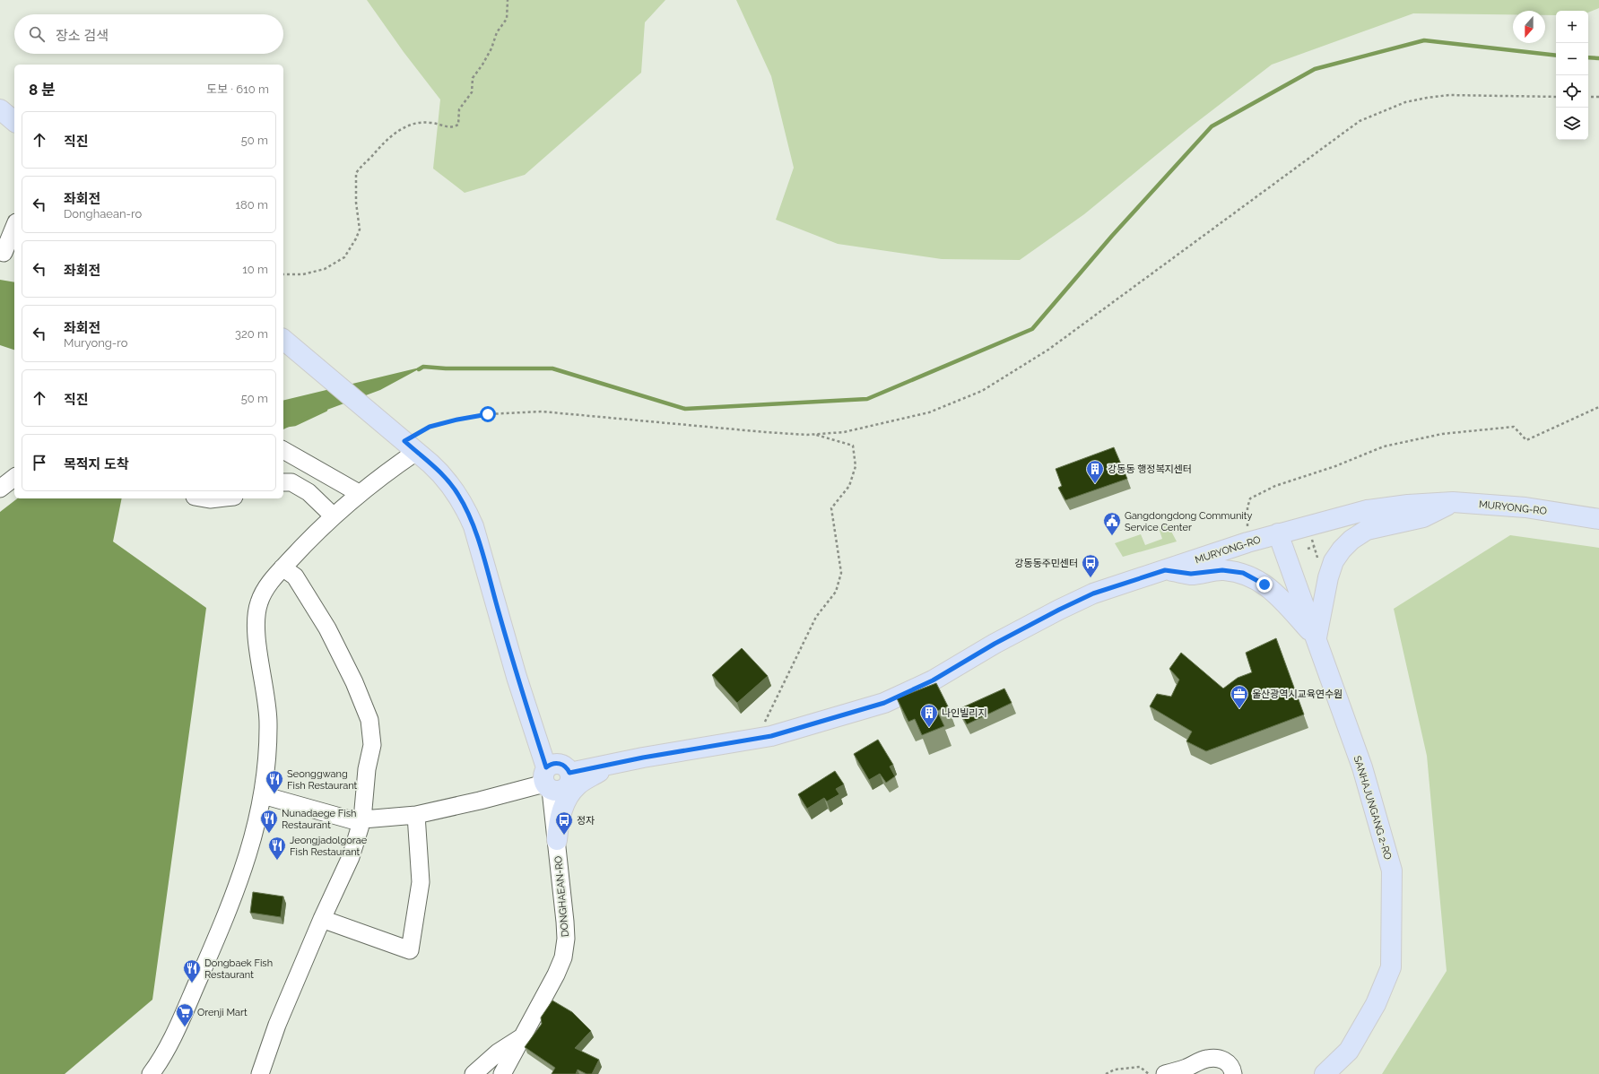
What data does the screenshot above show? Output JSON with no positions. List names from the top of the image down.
{
  "streets": {
    "main road": ["MURYONG-RO", "SANHAJUNGANG 2-RO", "DONGHAEAN-RO"]
  },
  "crossings": [
    ["MURYONG-RO", "SANHAJUNGANG 2-RO"],
    ["MURYONG-RO", "DONGHAEAN-RO"]
  ],
  "places": {
    "building": ["강동동 행정복지센터", "나인빌리지"],
    "public building": ["Gangdongdong Community Service Center"],
    "bus stop": ["강동동주민센터", "정자"],
    "office": ["울산광역시교육연수원"],
    "restaurant": [
      "Seonggwang Fish Restaurant",
      "Nunadaege Fish Restaurant",
      "Jeongjadolgorae Fish Restaurant",
      "Dongbaek Fish Restaurant"
    ],
    "supermarket": ["Orenji Mart"]
  },
  "north": "bottom",
  "page": {
    "map_buttons": ["+", "−"],
    "search": "장소 검색",
    "heading": ["8 분", "도보 · 610 m"],
    "list": [
      ["직진", "50 m"],
      ["좌회전", "Donghaean-ro", "180 m"],
      ["좌회전", "10 m"],
      ["좌회전", "Muryong-ro", "320 m"],
      ["직진", "50 m"],
      "목적지 도착"
    ]
  }
}
